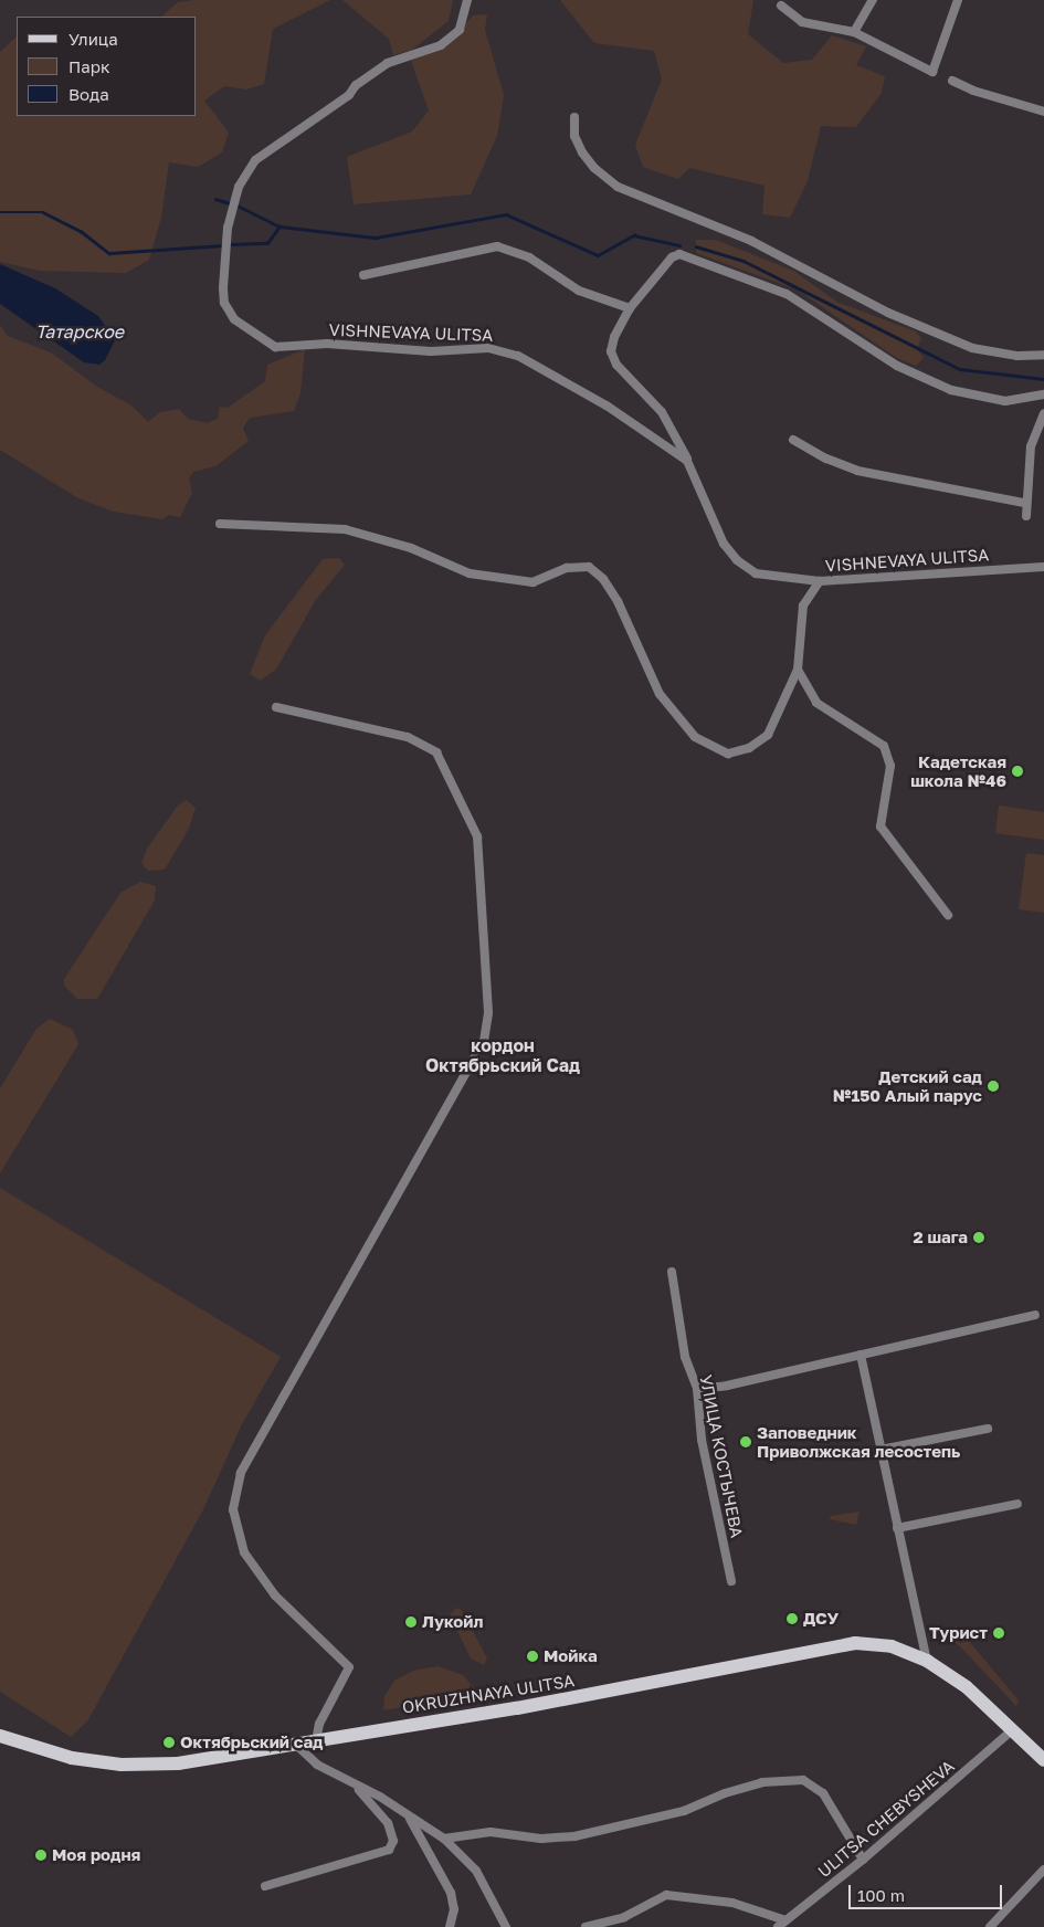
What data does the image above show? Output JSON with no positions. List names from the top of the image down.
{
  "streets": {
    "main road": ["OKRUZHNAYA ULITSA"],
    "street": ["VISHNEVAYA ULITSA", "УЛИЦА КОСТЫЧЕВА", "ULITSA CHEBYSHEVA"]
  },
  "crossings": [
    ["OKRUZHNAYA ULITSA", "ULITSA CHEBYSHEVA"]
  ],
  "districts": ["кордон Октябрьский Сад"],
  "water": ["Татарское"],
  "places": [
    "Кадетская школа №46",
    "Детский сад №150 Алый парус",
    "2 шага",
    "Заповедник Приволжская лесостепь",
    "ДСУ",
    "Лукойл",
    "Турист",
    "Мойка",
    "Октябрьский сад",
    "Моя родня"
  ],
  "legend": ["Улица", "Парк", "Вода"],
  "scale_bar": "100 m"
}
